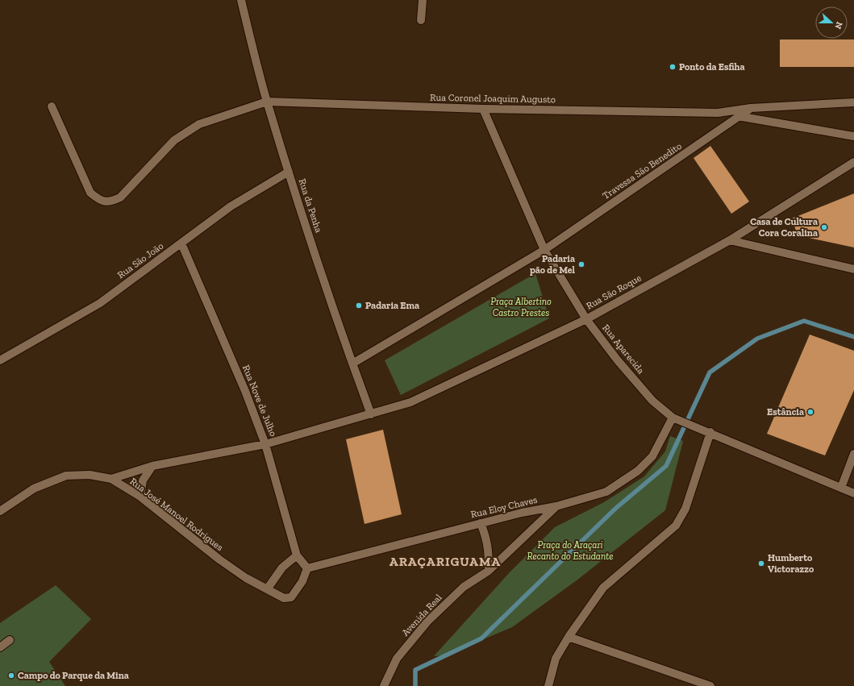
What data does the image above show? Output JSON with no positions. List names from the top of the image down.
{
  "streets": {
    "street": [
      "Rua Coronel Joaquim Augusto",
      "Travessa São Benedito",
      "Rua da Penha",
      "Rua São João",
      "Rua São Roque",
      "Rua Aparecida",
      "Rua Nove de Julho",
      "Rua Eloy Chaves",
      "Rua José Manoel Rodrigues",
      "Avenida Real"
    ]
  },
  "crossings": [
    ["Rua Coronel Joaquim Augusto", "Travessa São Benedito"],
    ["Rua Coronel Joaquim Augusto", "Rua da Penha"],
    ["Rua Coronel Joaquim Augusto", "Rua Aparecida"],
    ["Travessa São Benedito", "Rua Aparecida"],
    ["Rua da Penha", "Rua São João"],
    ["Rua da Penha", "Rua São Roque"],
    ["Rua São João", "Rua Nove de Julho"],
    ["Rua São Roque", "Rua Aparecida"],
    ["Rua São Roque", "Rua Nove de Julho"],
    ["Rua São Roque", "Rua José Manoel Rodrigues"],
    ["Rua Aparecida", "Rua Eloy Chaves"],
    ["Rua Nove de Julho", "Rua Eloy Chaves"],
    ["Rua Nove de Julho", "Rua José Manoel Rodrigues"],
    ["Rua Eloy Chaves", "Rua José Manoel Rodrigues"],
    ["Rua Eloy Chaves", "Avenida Real"]
  ],
  "districts": ["ARAÇARIGUAMA"],
  "parks": ["Praça Albertino Castro Prestes", "Praça do Araçari Recanto do Estudante"],
  "places": [
    "Ponto da Esfiha",
    "Casa de Cultura Cora Coralina",
    "Padaria pão de Mel",
    "Padaria Ema",
    "Estância",
    "Humberto Victorazzo",
    "Campo do Parque da Mina"
  ],
  "north": "right"
}
